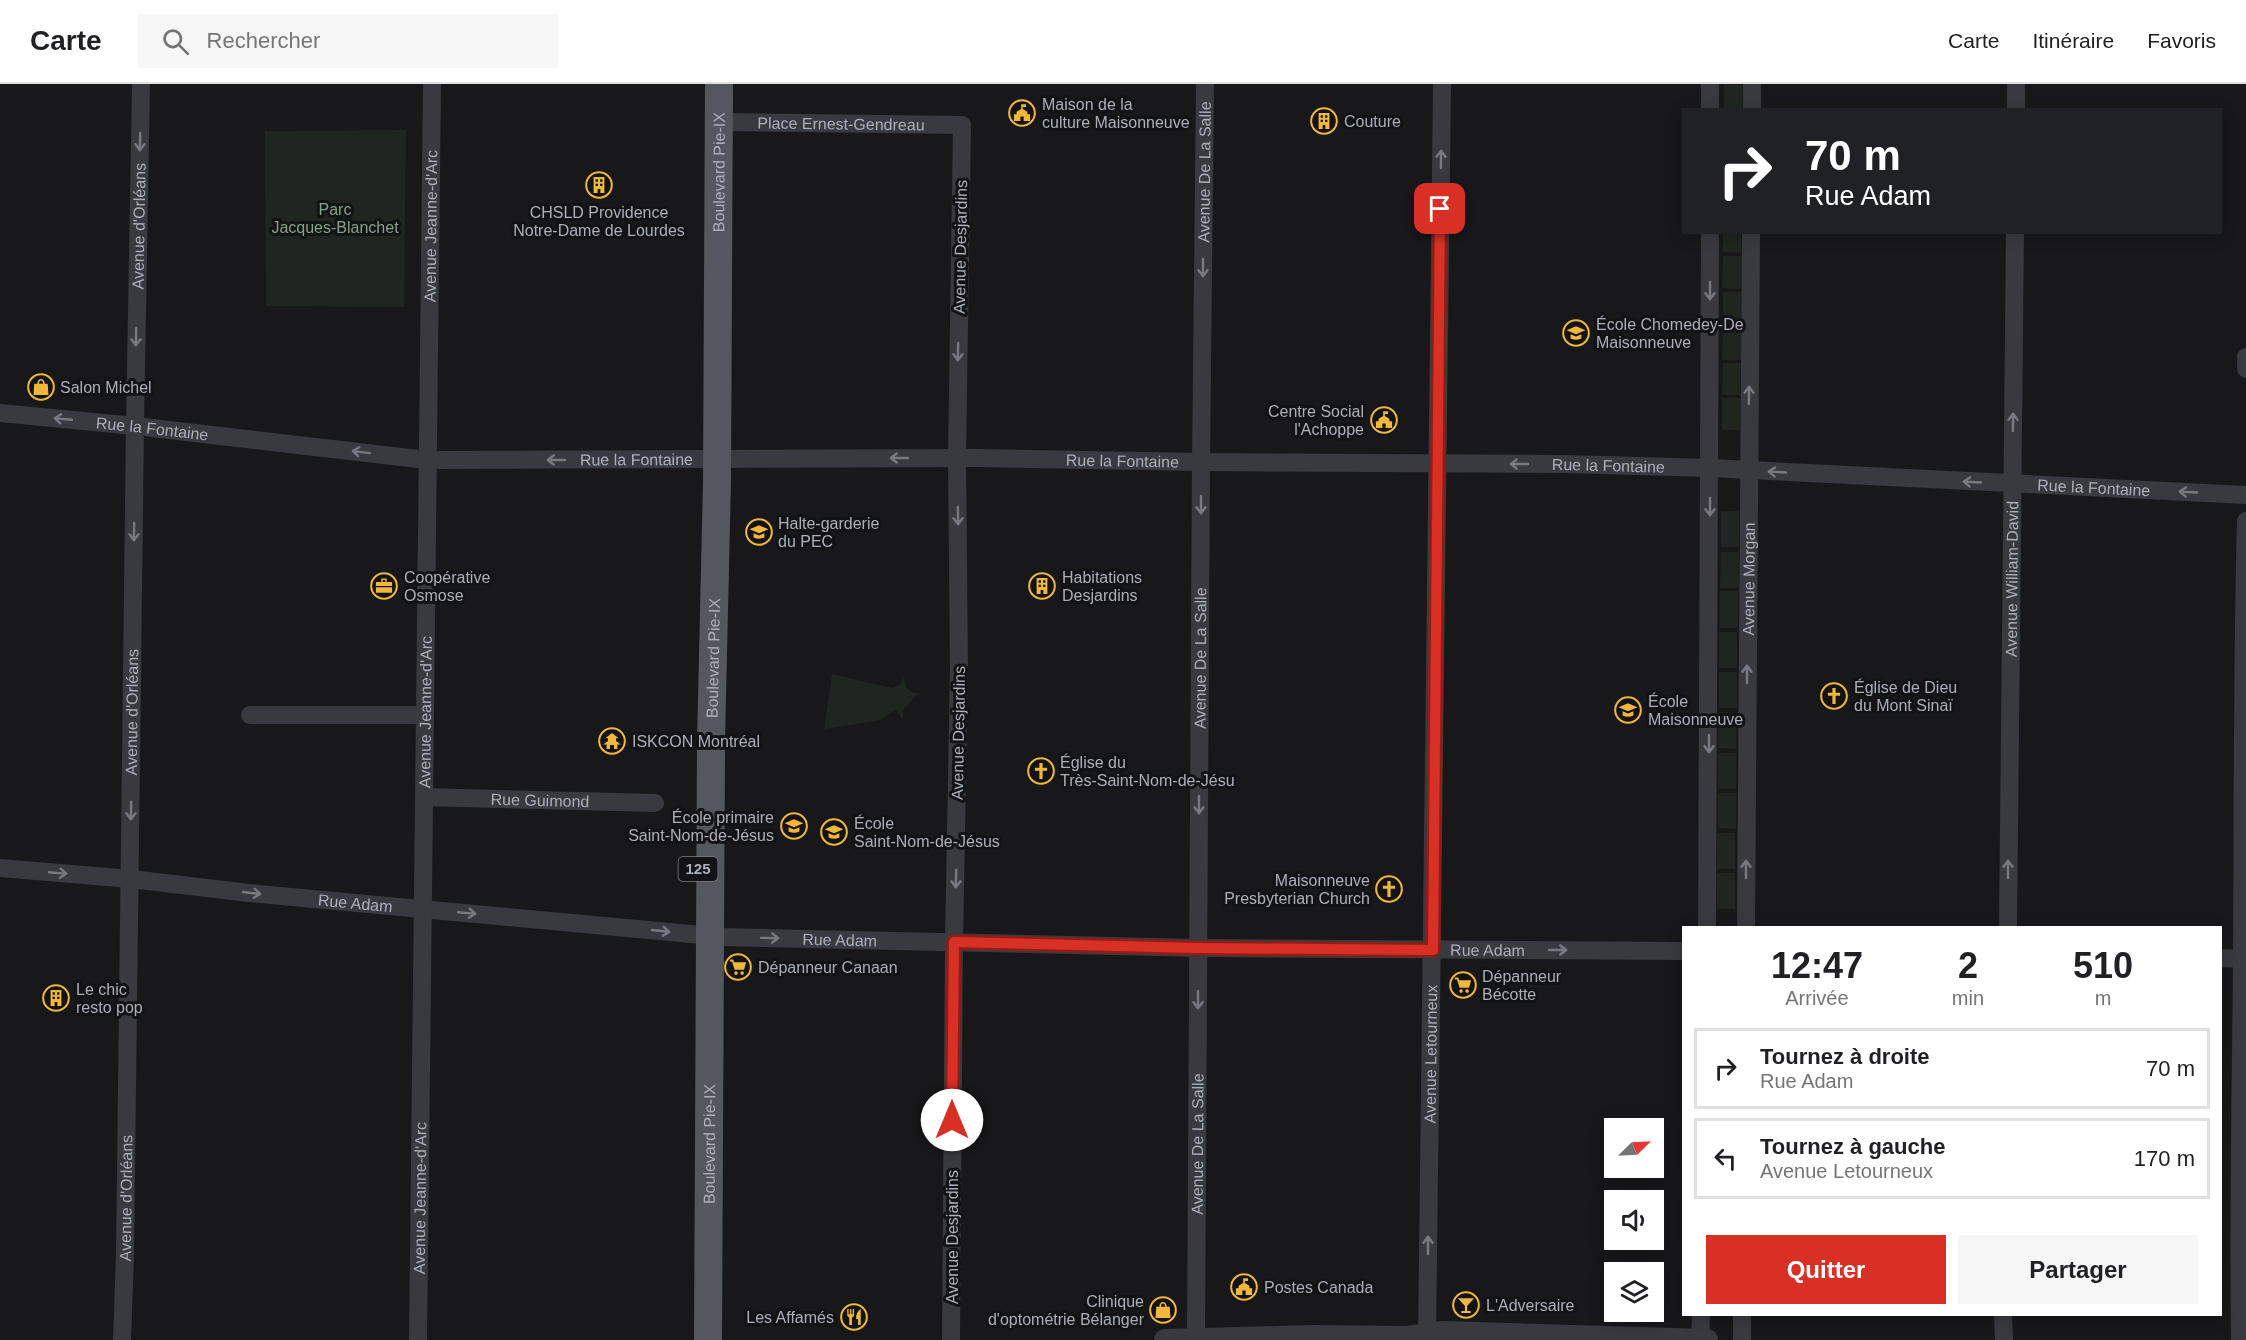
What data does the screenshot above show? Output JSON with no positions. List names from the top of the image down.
{
  "streets": {
    "main road": ["Boulevard Pie-IX", "125"],
    "street": [
      "Place Ernest-Gendreau",
      "Avenue De La Salle",
      "Avenue d'Orléans",
      "Avenue Jeanne-d'Arc",
      "Avenue Desjardins",
      "Rue la Fontaine",
      "Avenue Morgan",
      "Avenue William-David",
      "Rue Guimond",
      "Rue Adam",
      "Avenue Letourneux"
    ]
  },
  "crossings": [
    ["Place Ernest-Gendreau", "Boulevard Pie-IX"],
    ["Place Ernest-Gendreau", "Avenue Desjardins"],
    ["Boulevard Pie-IX", "Rue la Fontaine"],
    ["Boulevard Pie-IX", "Rue Adam"],
    ["Avenue De La Salle", "Rue la Fontaine"],
    ["Avenue De La Salle", "Rue Adam"],
    ["Avenue d'Orléans", "Rue la Fontaine"],
    ["Avenue d'Orléans", "Rue Adam"],
    ["Avenue Jeanne-d'Arc", "Rue la Fontaine"],
    ["Avenue Jeanne-d'Arc", "Rue Guimond"],
    ["Avenue Jeanne-d'Arc", "Rue Adam"],
    ["Avenue Desjardins", "Rue la Fontaine"],
    ["Avenue Desjardins", "Rue Adam"],
    ["Rue la Fontaine", "Avenue Morgan"],
    ["Rue la Fontaine", "Avenue William-David"],
    ["Rue la Fontaine", "Avenue Letourneux"],
    ["Rue Adam", "Avenue Letourneux"]
  ],
  "one_way": [
    "Avenue De La Salle",
    "Avenue d'Orléans",
    "Avenue Desjardins",
    "Rue la Fontaine",
    "Avenue William-David",
    "Rue Adam",
    "Avenue Letourneux"
  ],
  "parks": ["Parc Jacques-Blanchet"],
  "places": {
    "public building": ["Maison de la culture Maisonneuve", "Centre Social l'Achoppe", "Postes Canada"],
    "building": [
      "Couture",
      "CHSLD Providence Notre-Dame de Lourdes",
      "Habitations Desjardins",
      "Le chic resto pop"
    ],
    "school or university": [
      "École Chomedey-De Maisonneuve",
      "Halte-garderie du PEC",
      "École Maisonneuve",
      "École primaire Saint-Nom-de-Jésus",
      "École Saint-Nom-de-Jésus"
    ],
    "shop": ["Salon Michel", "Clinique d'optométrie Bélanger"],
    "office": ["Coopérative Osmose"],
    "church": ["Église de Dieu du Mont Sinaï", "Église du Très-Saint-Nom-de-Jésu", "Maisonneuve Presbyterian Church"],
    "temple": ["ISKCON Montréal"],
    "supermarket": ["Dépanneur Canaan", "Dépanneur Bécotte"],
    "bar": ["L'Adversaire"],
    "restaurant": ["Les Affamés"]
  },
  "north": "top right",
  "page": {
    "header": "Carte",
    "search": "Rechercher",
    "nav": ["Carte", "Itinéraire", "Favoris"],
    "turn": ["70 m", "Rue Adam"],
    "eta": [
      "12:47",
      "Arrivée",
      "2",
      "min",
      "510",
      "m"
    ],
    "list": [
      {
        "name": "Tournez à droite",
        "note": "Rue Adam",
        "value": "70 m"
      },
      {
        "name": "Tournez à gauche",
        "note": "Avenue Letourneux",
        "value": "170 m"
      }
    ],
    "buttons": ["Quitter", "Partager"]
  }
}
